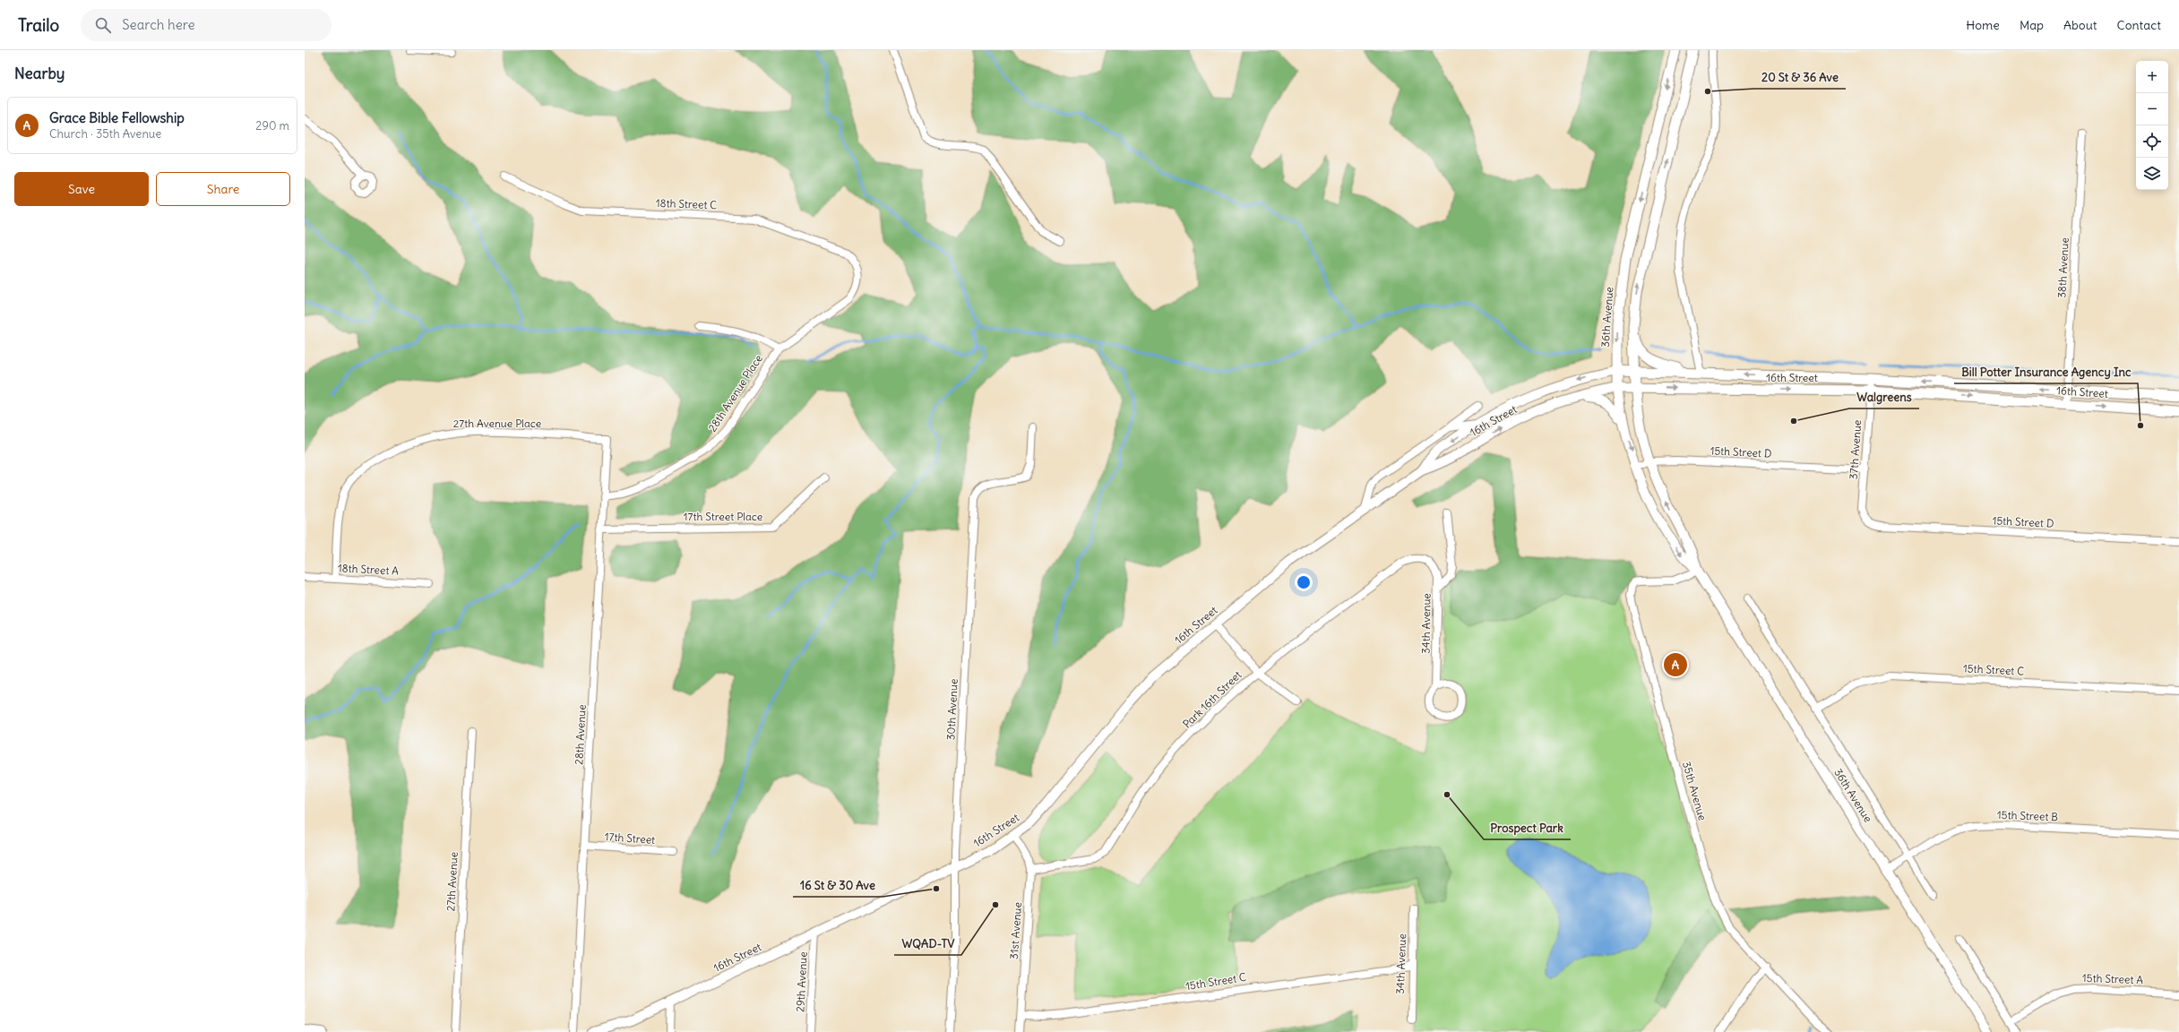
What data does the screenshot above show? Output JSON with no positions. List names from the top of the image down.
{
  "streets": {
    "main road": ["36th Avenue", "16th Street"],
    "street": [
      "18th Street C",
      "38th Avenue",
      "28th Avenue Place",
      "27th Avenue Place",
      "37th Avenue",
      "15th Street D",
      "17th Street Place",
      "18th Street A",
      "34th Avenue",
      "15th Street C",
      "Park 16th Street",
      "30th Avenue",
      "28th Avenue",
      "35th Avenue",
      "15th Street B",
      "17th Street",
      "27th Avenue",
      "31st Avenue",
      "15th Street A",
      "29th Avenue"
    ]
  },
  "crossings": [
    ["18th Street C", "28th Avenue Place"],
    ["38th Avenue", "16th Street"],
    ["36th Avenue", "16th Street"],
    ["36th Avenue", "15th Street D"],
    ["36th Avenue", "15th Street C"],
    ["36th Avenue", "35th Avenue"],
    ["36th Avenue", "15th Street B"],
    ["16th Street", "37th Avenue"],
    ["16th Street", "30th Avenue"],
    ["16th Street", "31st Avenue"],
    ["16th Street", "29th Avenue"],
    ["28th Avenue Place", "28th Avenue"],
    ["27th Avenue Place", "18th Street A"],
    ["27th Avenue Place", "28th Avenue"],
    ["37th Avenue", "15th Street D"],
    ["17th Street Place", "28th Avenue"],
    ["34th Avenue", "15th Street C"],
    ["34th Avenue", "Park 16th Street"],
    ["15th Street C", "31st Avenue"],
    ["Park 16th Street", "31st Avenue"],
    ["28th Avenue", "17th Street"]
  ],
  "places": [
    "20 St & 36 Ave",
    "Walgreens",
    "Bill Potter Insurance Agency Inc",
    "Prospect Park",
    "16 St & 30 Ave",
    "WQAD-TV"
  ],
  "page": {
    "header": "Trailo",
    "search": "Search here",
    "nav": [
      "Home",
      "Map",
      "About",
      "Contact"
    ],
    "heading": "Nearby",
    "map_buttons": ["+", "−"],
    "list": [
      {
        "mark": "A",
        "name": "Grace Bible Fellowship",
        "note": "Church · 35th Avenue",
        "value": "290 m"
      }
    ],
    "buttons": ["Save", "Share"],
    "pins": "A"
  }
}
